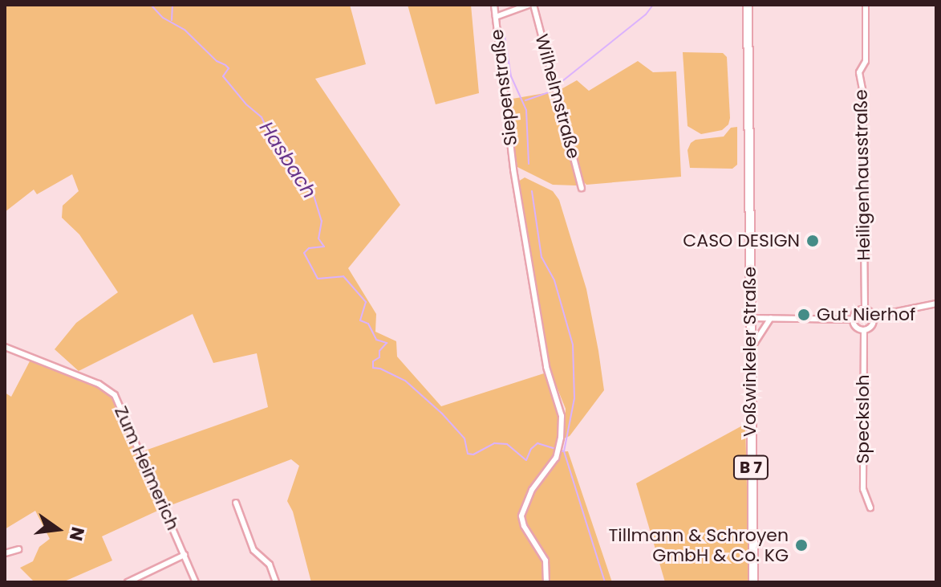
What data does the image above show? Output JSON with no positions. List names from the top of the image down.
{
  "streets": {
    "main road": ["Voßwinkeler Straße", "B 7"],
    "street": [
      "Siepenstraße",
      "Wilhelmstraße",
      "Heiligenhausstraße",
      "Specksloh",
      "Zum Heimerich"
    ]
  },
  "crossings": [
    ["Heiligenhausstraße", "Specksloh"]
  ],
  "water": ["Hasbach"],
  "places": ["CASO DESIGN", "Gut Nierhof", "Tillmann & Schroyen GmbH & Co. KG"],
  "north": "right"
}
